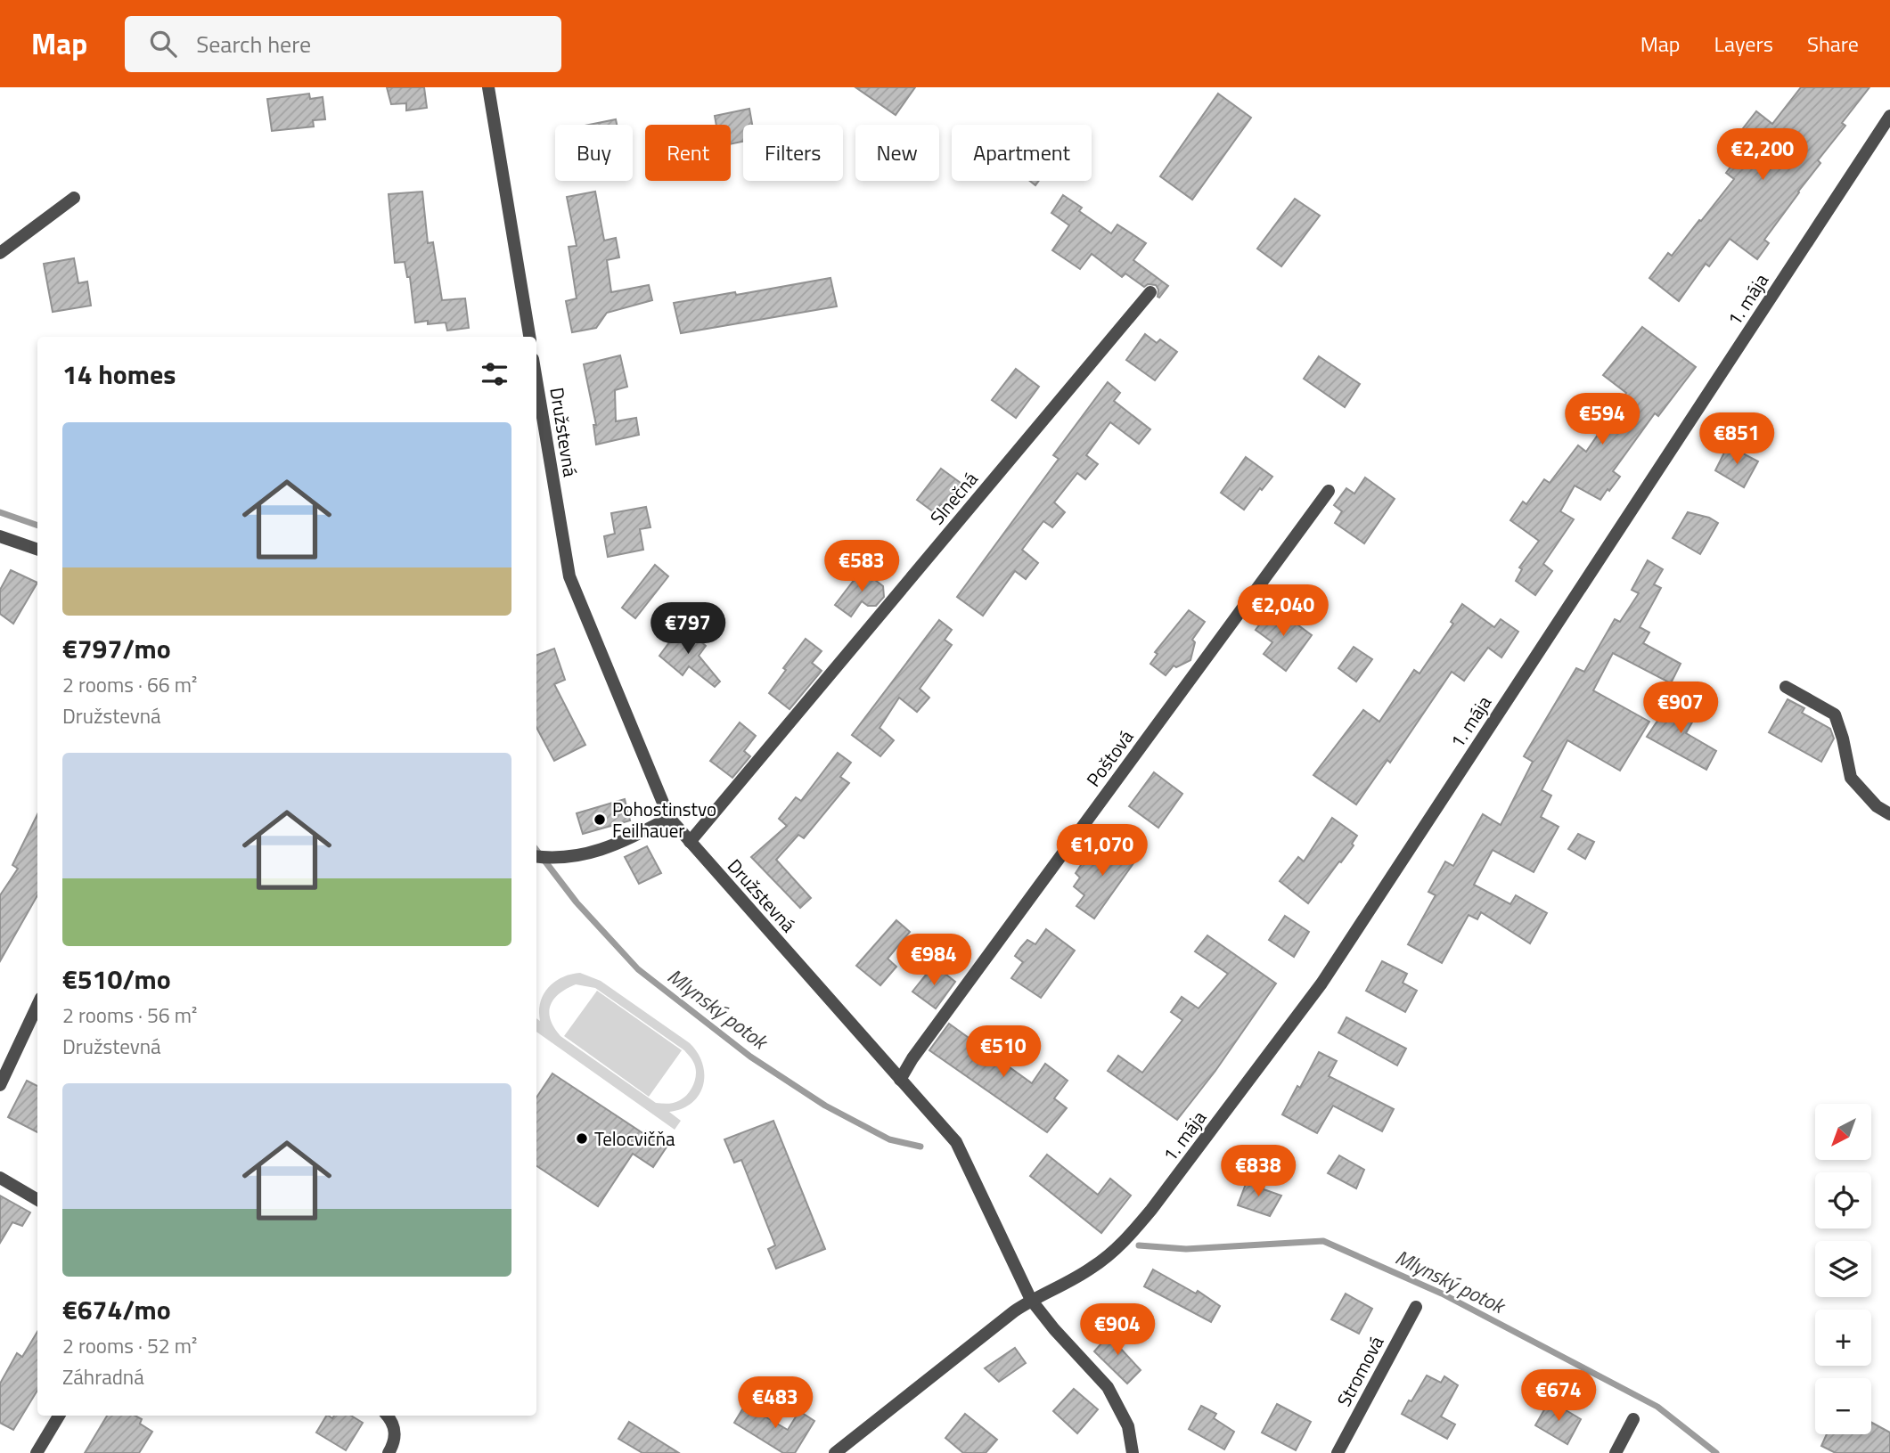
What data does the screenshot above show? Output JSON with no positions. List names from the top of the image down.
{
  "streets": {
    "street": [
      "1. mája",
      "Družstevná",
      "Slnečná",
      "Poštová",
      "Stromová"
    ]
  },
  "crossings": [
    ["1. mája", "Družstevná"],
    ["Družstevná", "Slnečná"],
    ["Družstevná", "Poštová"]
  ],
  "water": ["Mlynský potok"],
  "places": ["Pohostinstvo Feilhauer", "Telocvičňa"],
  "north": "bottom left",
  "page": {
    "header": "Map",
    "search": "Search here",
    "nav": ["Map", "Layers", "Share"],
    "chip": [
      "Buy",
      "Rent",
      "Filters",
      "New",
      "Apartment"
    ],
    "price": [
      "€2,200",
      "€594",
      "€851",
      "€583",
      "€2,040",
      "€797",
      "€907",
      "€1,070",
      "€984",
      "€510",
      "€838",
      "€904",
      "€674",
      "€483"
    ],
    "heading": "14 homes",
    "list": [
      {
        "name": "€797/mo",
        "note": "2 rooms · 66 m² · Družstevná"
      },
      {
        "name": "€510/mo",
        "note": "2 rooms · 56 m² · Družstevná"
      },
      {
        "name": "€674/mo",
        "note": "2 rooms · 52 m² · Záhradná"
      }
    ],
    "map_buttons": ["+", "−"]
  }
}
